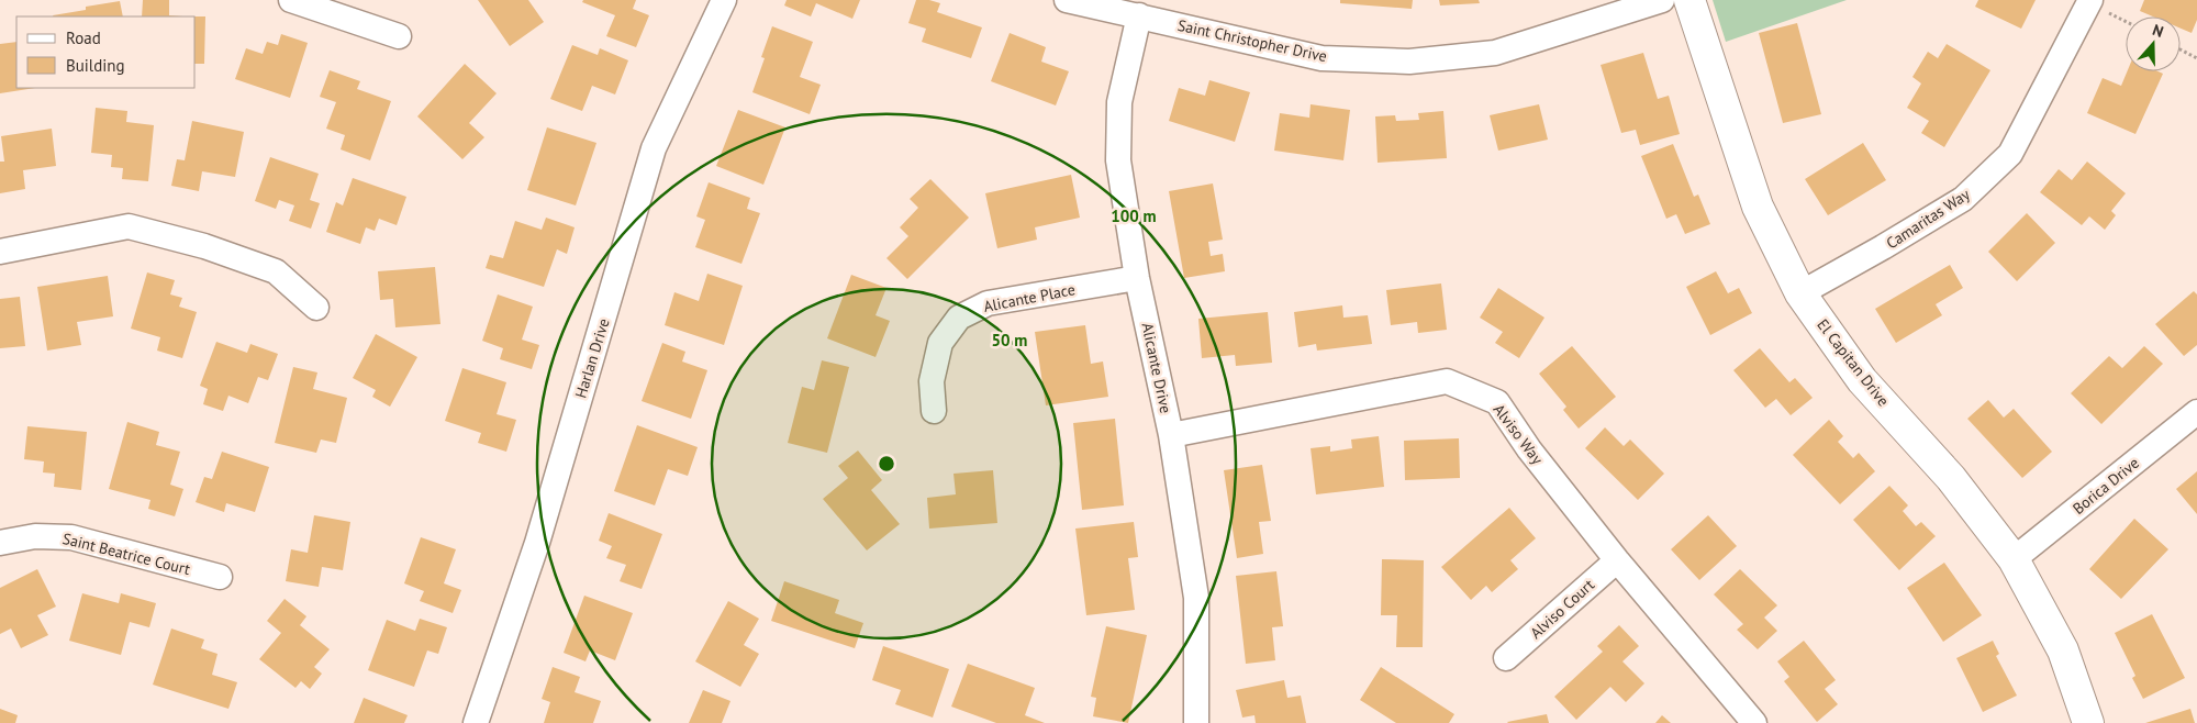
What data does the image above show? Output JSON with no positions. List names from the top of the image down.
{
  "streets": {
    "street": [
      "Saint Christopher Drive",
      "Camaritas Way",
      "Alicante Place",
      "Harlan Drive",
      "El Capitan Drive",
      "Alicante Drive",
      "Alviso Way",
      "Borica Drive",
      "Saint Beatrice Court",
      "Alviso Court"
    ]
  },
  "crossings": [
    ["Saint Christopher Drive", "Alicante Drive"],
    ["Camaritas Way", "El Capitan Drive"],
    ["Alicante Place", "Alicante Drive"],
    ["El Capitan Drive", "Borica Drive"],
    ["Alicante Drive", "Alviso Way"],
    ["Alviso Way", "Alviso Court"]
  ],
  "legend": ["Road", "Building"],
  "north": "top",
  "rings": ["100 m", "50 m"]
}
